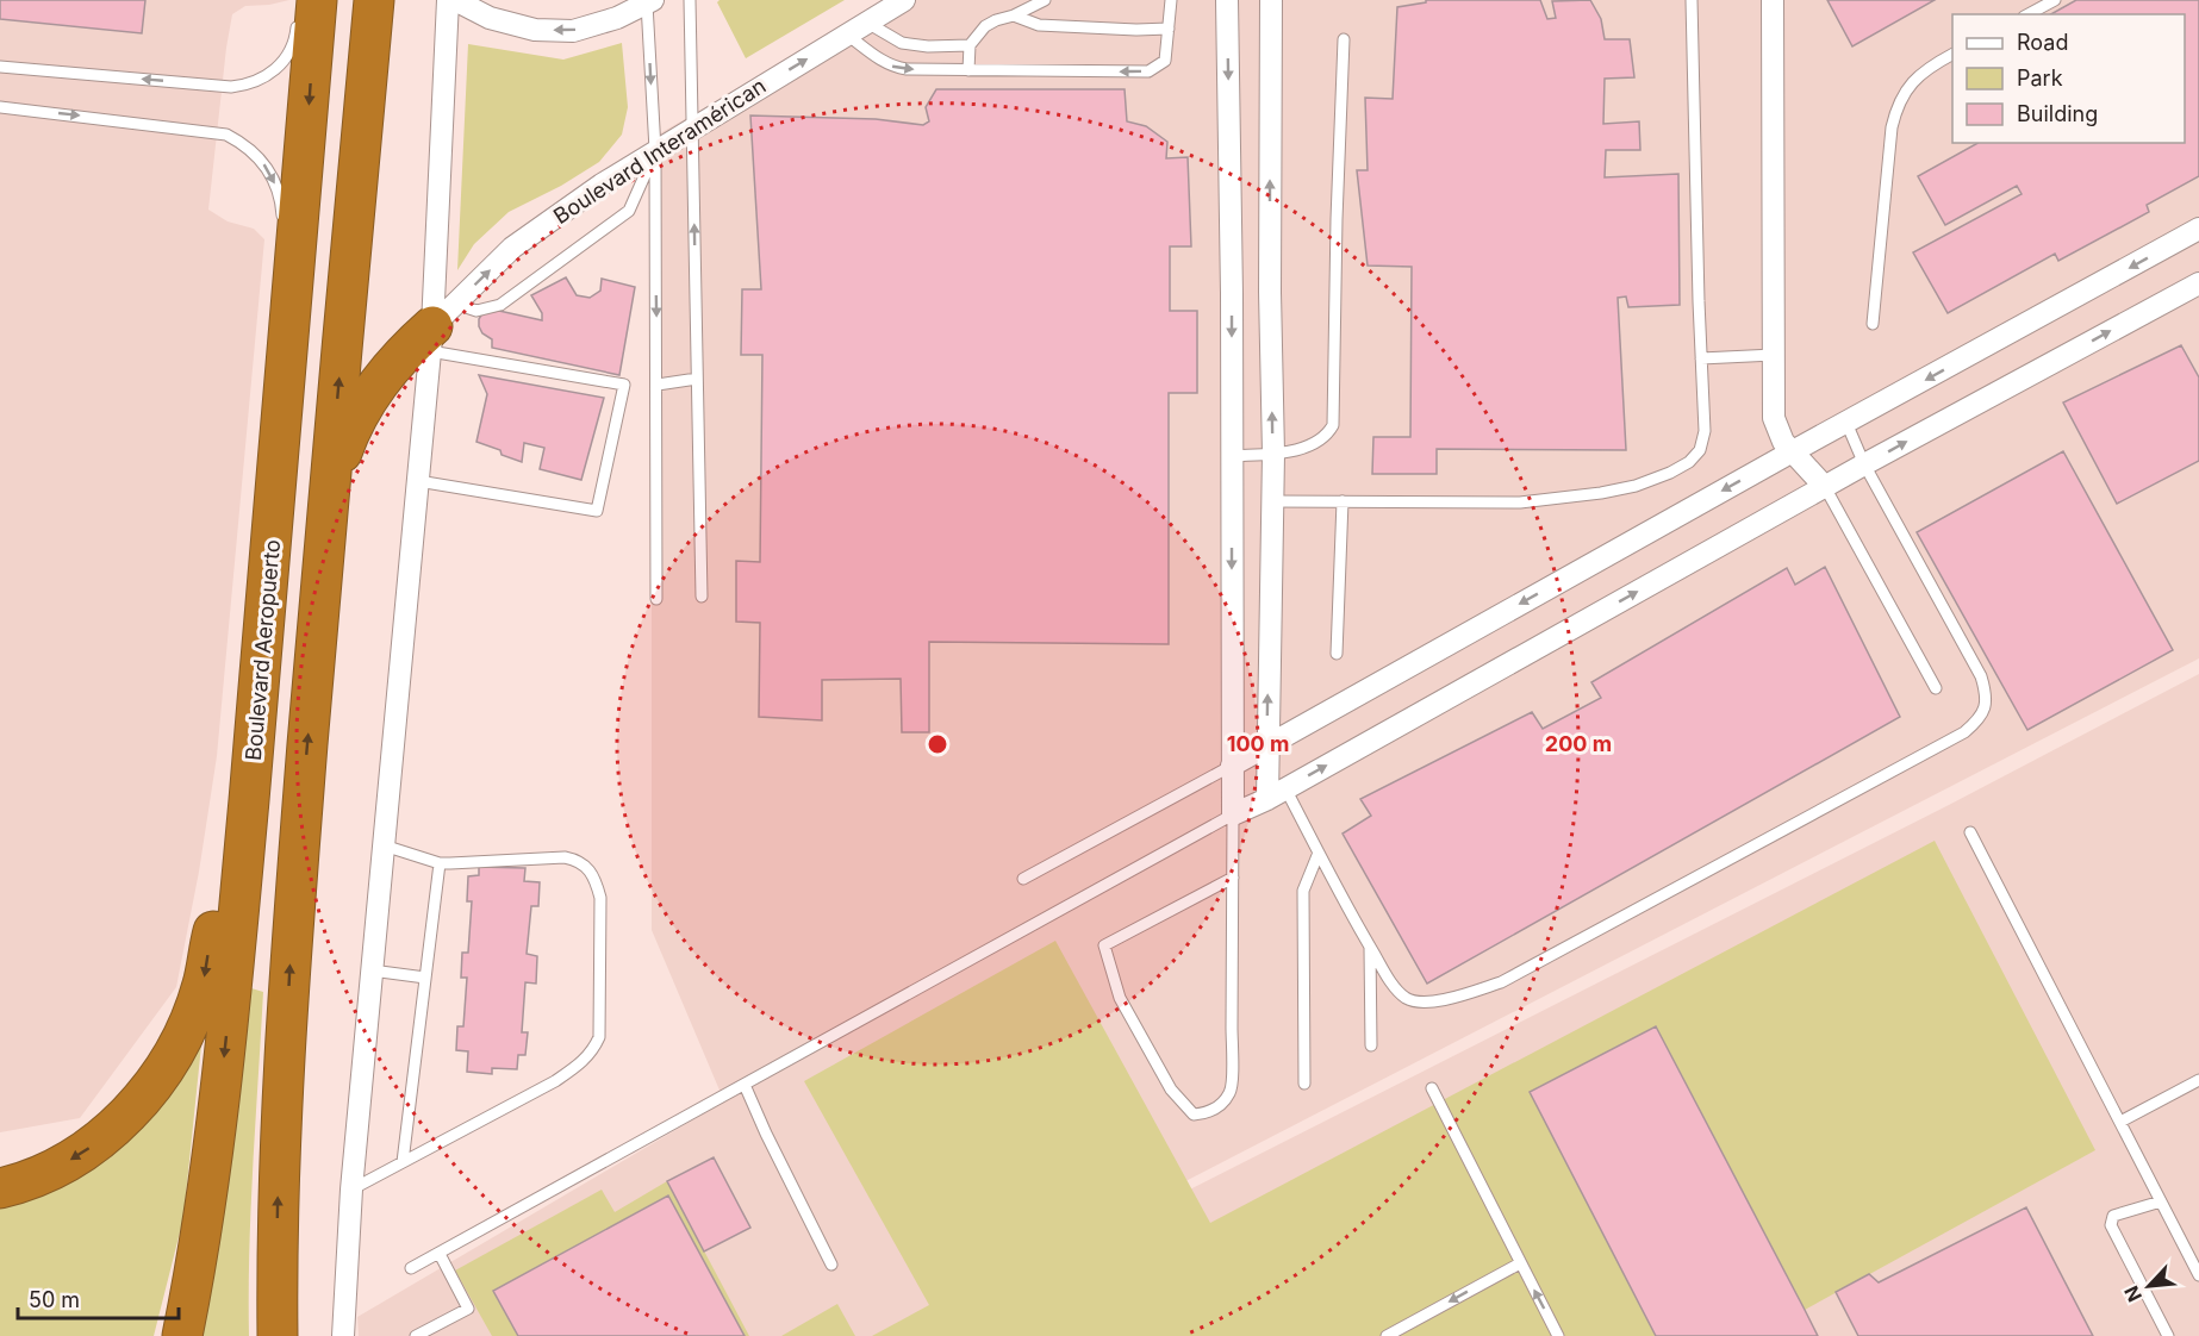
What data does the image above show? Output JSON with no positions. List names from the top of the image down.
{
  "streets": {
    "highway": ["Boulevard Aeropuerto"],
    "street": ["Boulevard Interamérican"]
  },
  "one_way": ["Boulevard Interamérican"],
  "legend": ["Road", "Park", "Building"],
  "scale_bar": "50 m",
  "north": "bottom left",
  "rings": ["100 m", "200 m"]
}
